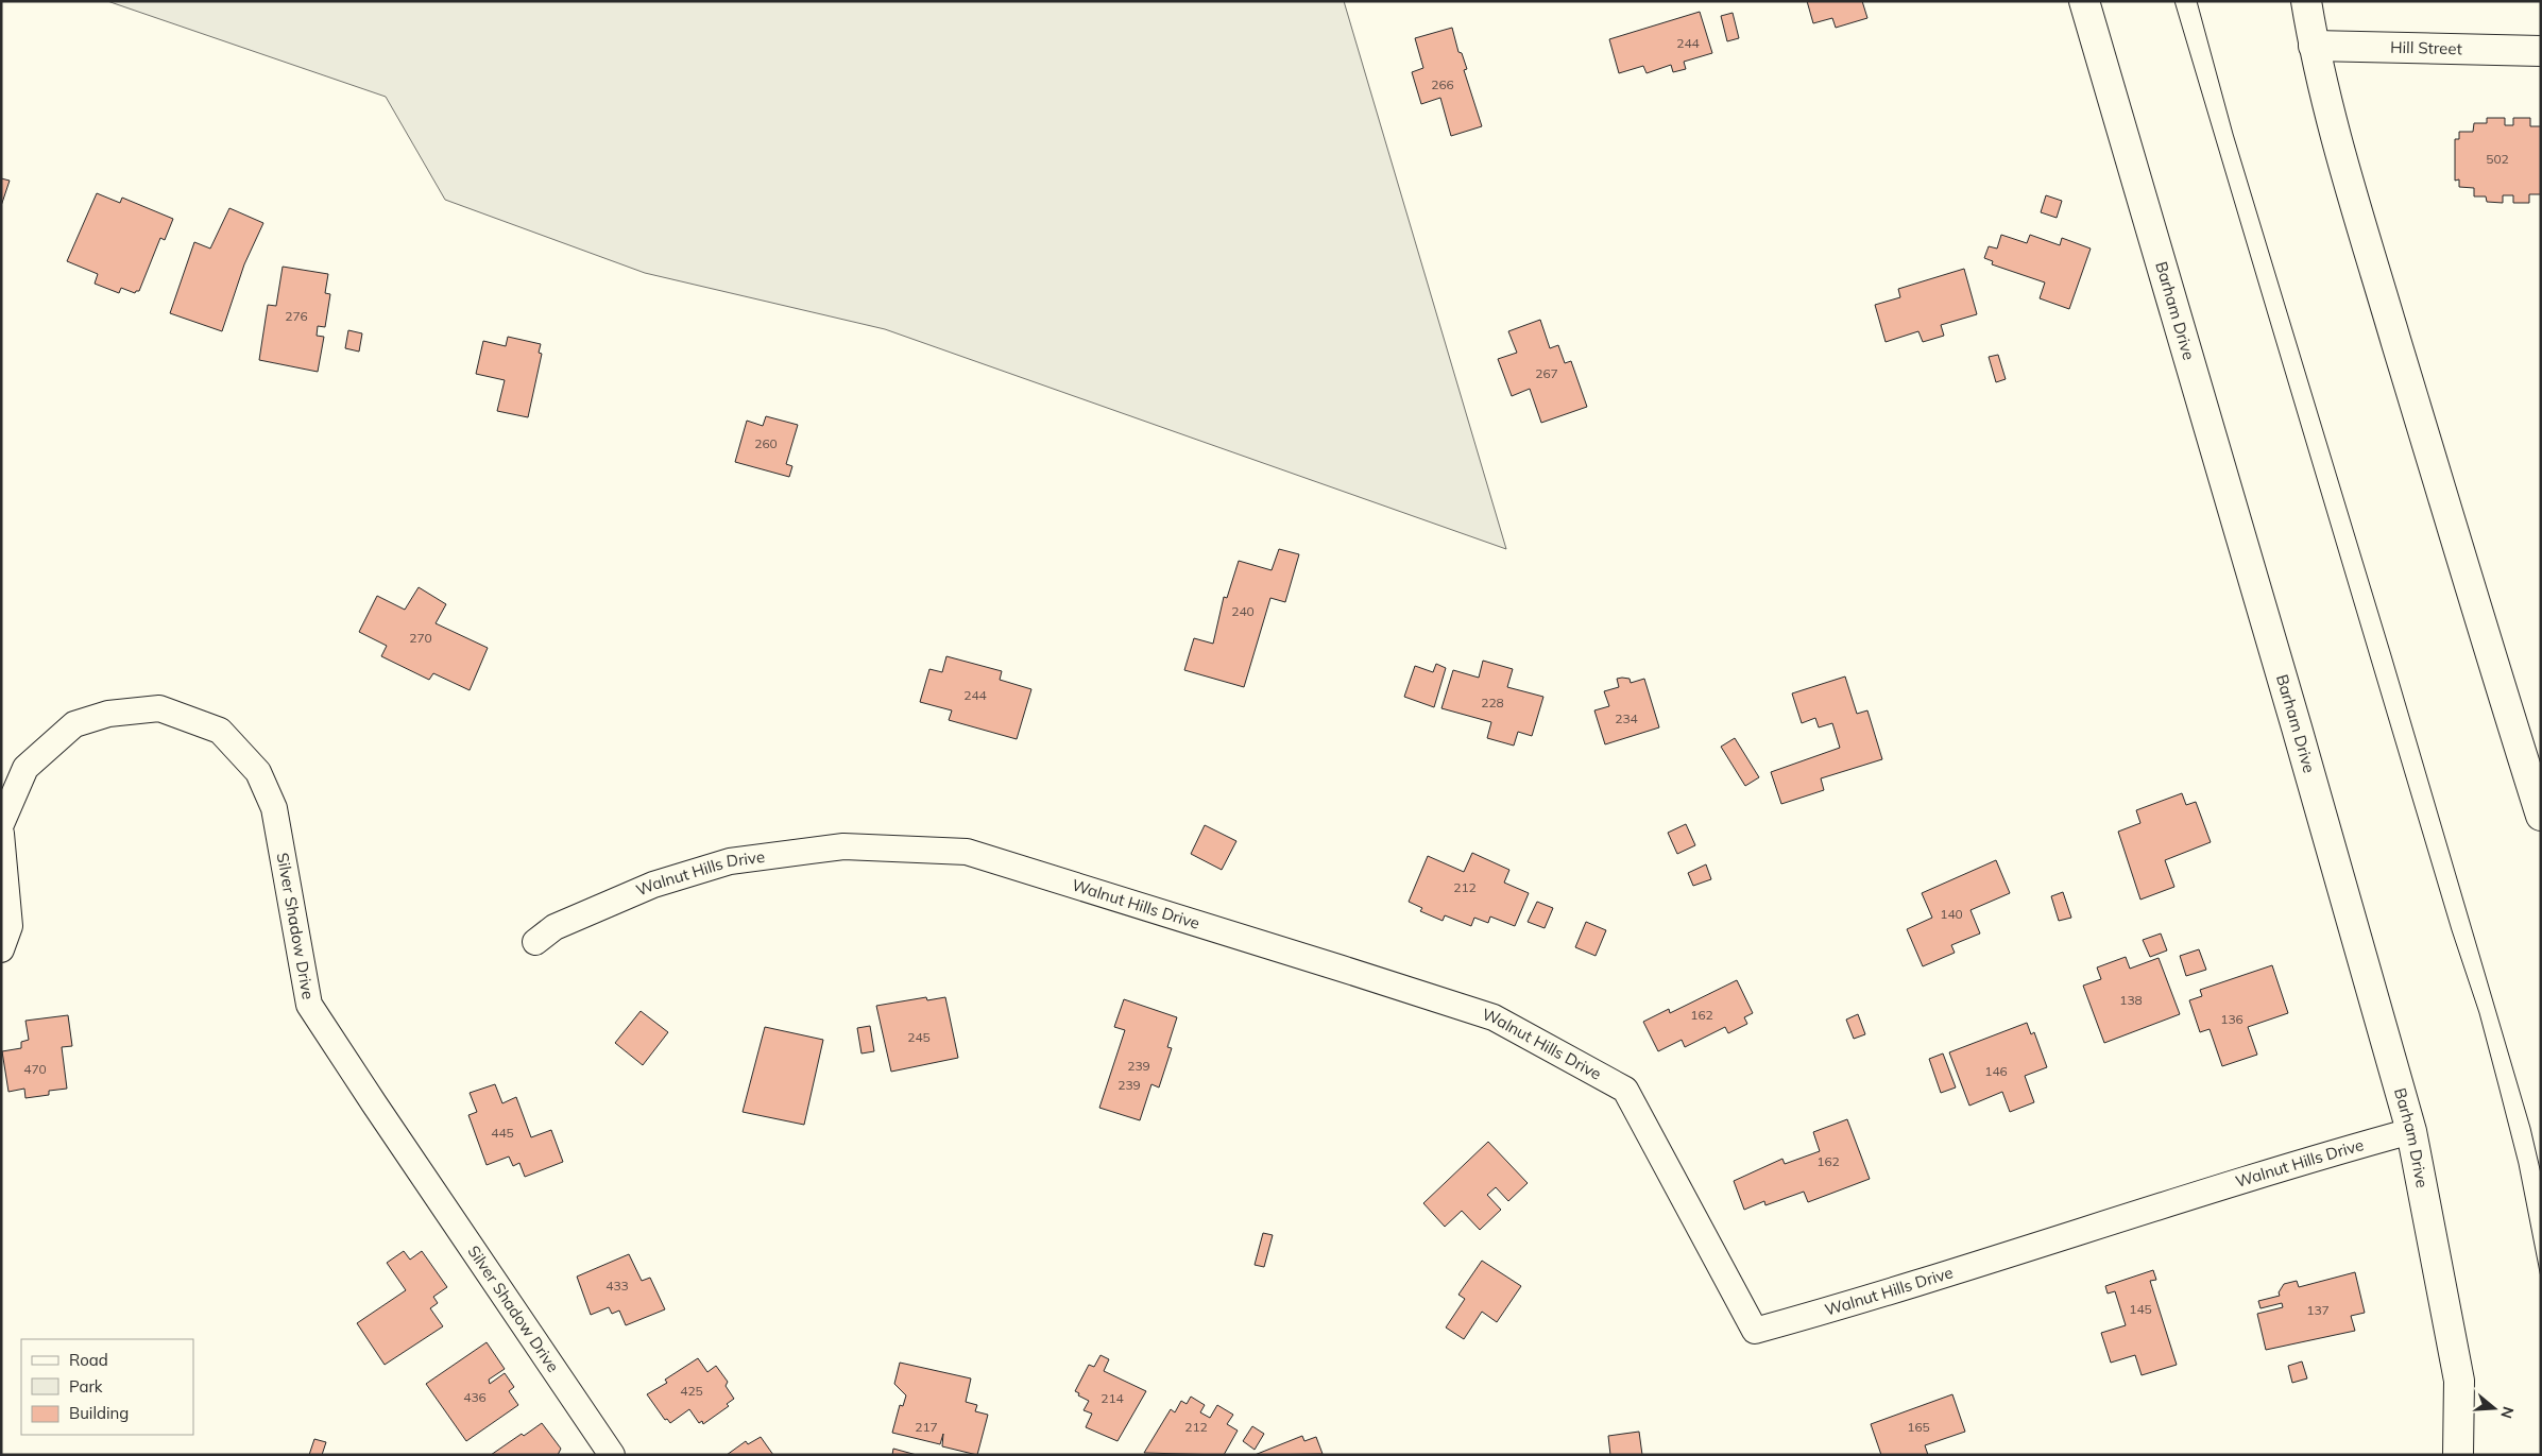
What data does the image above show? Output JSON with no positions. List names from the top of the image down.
{
  "streets": {
    "street": [
      "Hill Street",
      "Barham Drive",
      "Walnut Hills Drive",
      "Silver Shadow Drive"
    ]
  },
  "crossings": [
    ["Barham Drive", "Walnut Hills Drive"]
  ],
  "house_numbers": [
    "244",
    "266",
    "502",
    "276",
    "267",
    "260",
    "240",
    "270",
    "244",
    "228",
    "234",
    "212",
    "140",
    "138",
    "162",
    "136",
    "245",
    "239",
    "470",
    "146",
    "239",
    "445",
    "162",
    "433",
    "145",
    "137",
    "425",
    "436",
    "214",
    "217",
    "212",
    "165"
  ],
  "legend": ["Road", "Park", "Building"],
  "north": "right"
}
